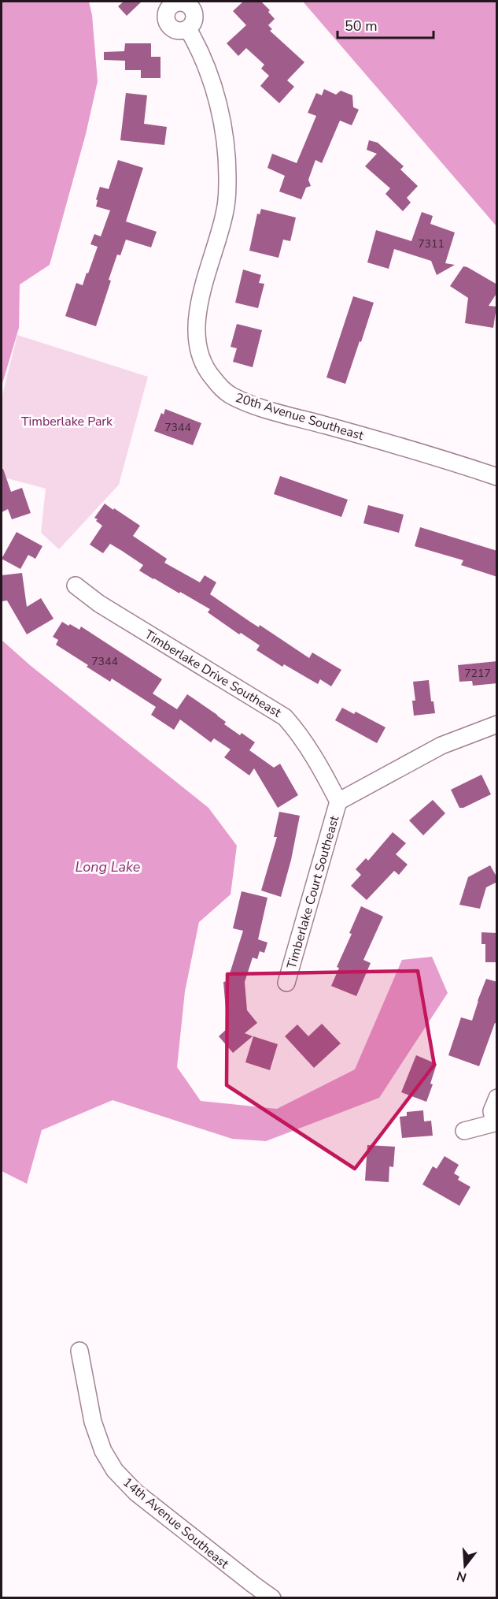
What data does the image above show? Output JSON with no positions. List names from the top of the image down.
{
  "streets": {
    "street": [
      "20th Avenue Southeast",
      "Timberlake Drive Southeast",
      "Timberlake Court Southeast",
      "14th Avenue Southeast"
    ]
  },
  "crossings": [
    ["Timberlake Drive Southeast", "Timberlake Court Southeast"]
  ],
  "water": ["Long Lake"],
  "parks": ["Timberlake Park"],
  "house_numbers": [
    "7311",
    "7344",
    "7344",
    "7217"
  ],
  "scale_bar": "50 m",
  "north": "bottom"
}
